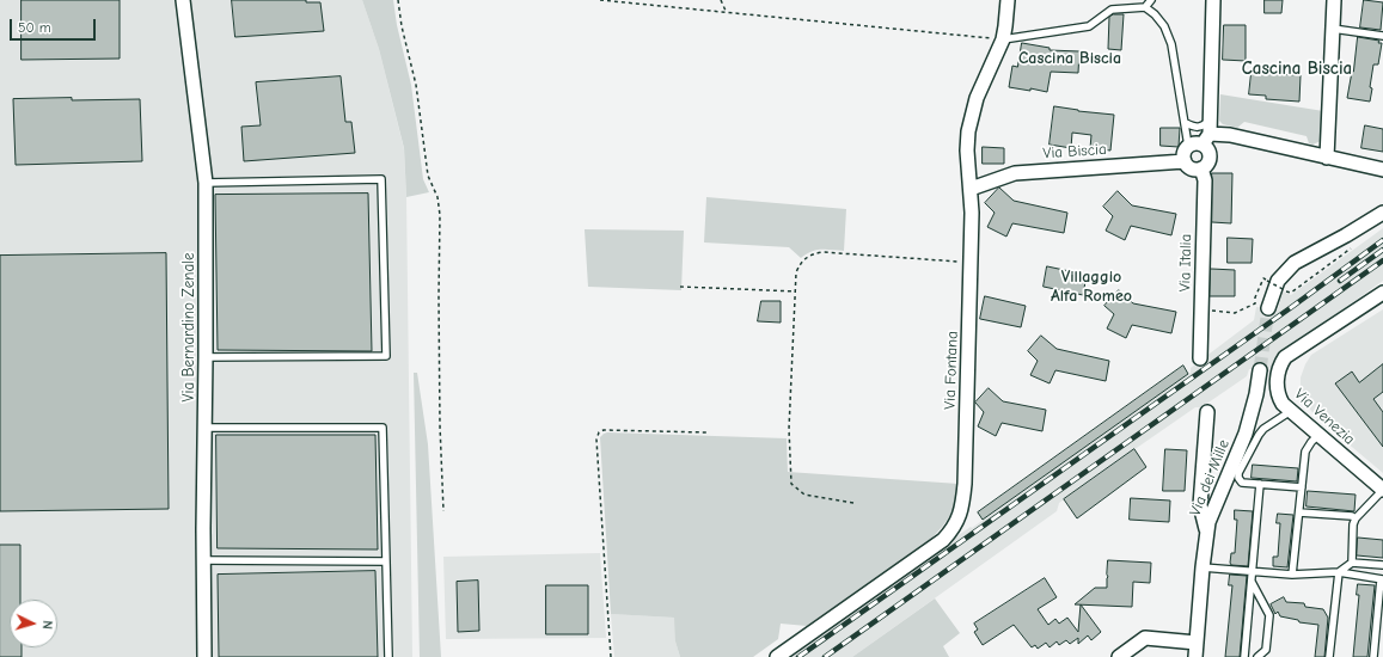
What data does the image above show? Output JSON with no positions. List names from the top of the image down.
{
  "streets": {
    "street": [
      "Via Biscia",
      "Via Italia",
      "Via Bernardino Zenale",
      "Via Fontana",
      "Via Venezia",
      "Via dei Mille"
    ]
  },
  "crossings": [
    ["Via Biscia", "Via Italia"],
    ["Via Biscia", "Via Fontana"]
  ],
  "districts": ["Cascina Biscia", "Cascina Biscia", "Villaggio Alfa Romeo"],
  "scale_bar": "50 m",
  "north": "right"
}
